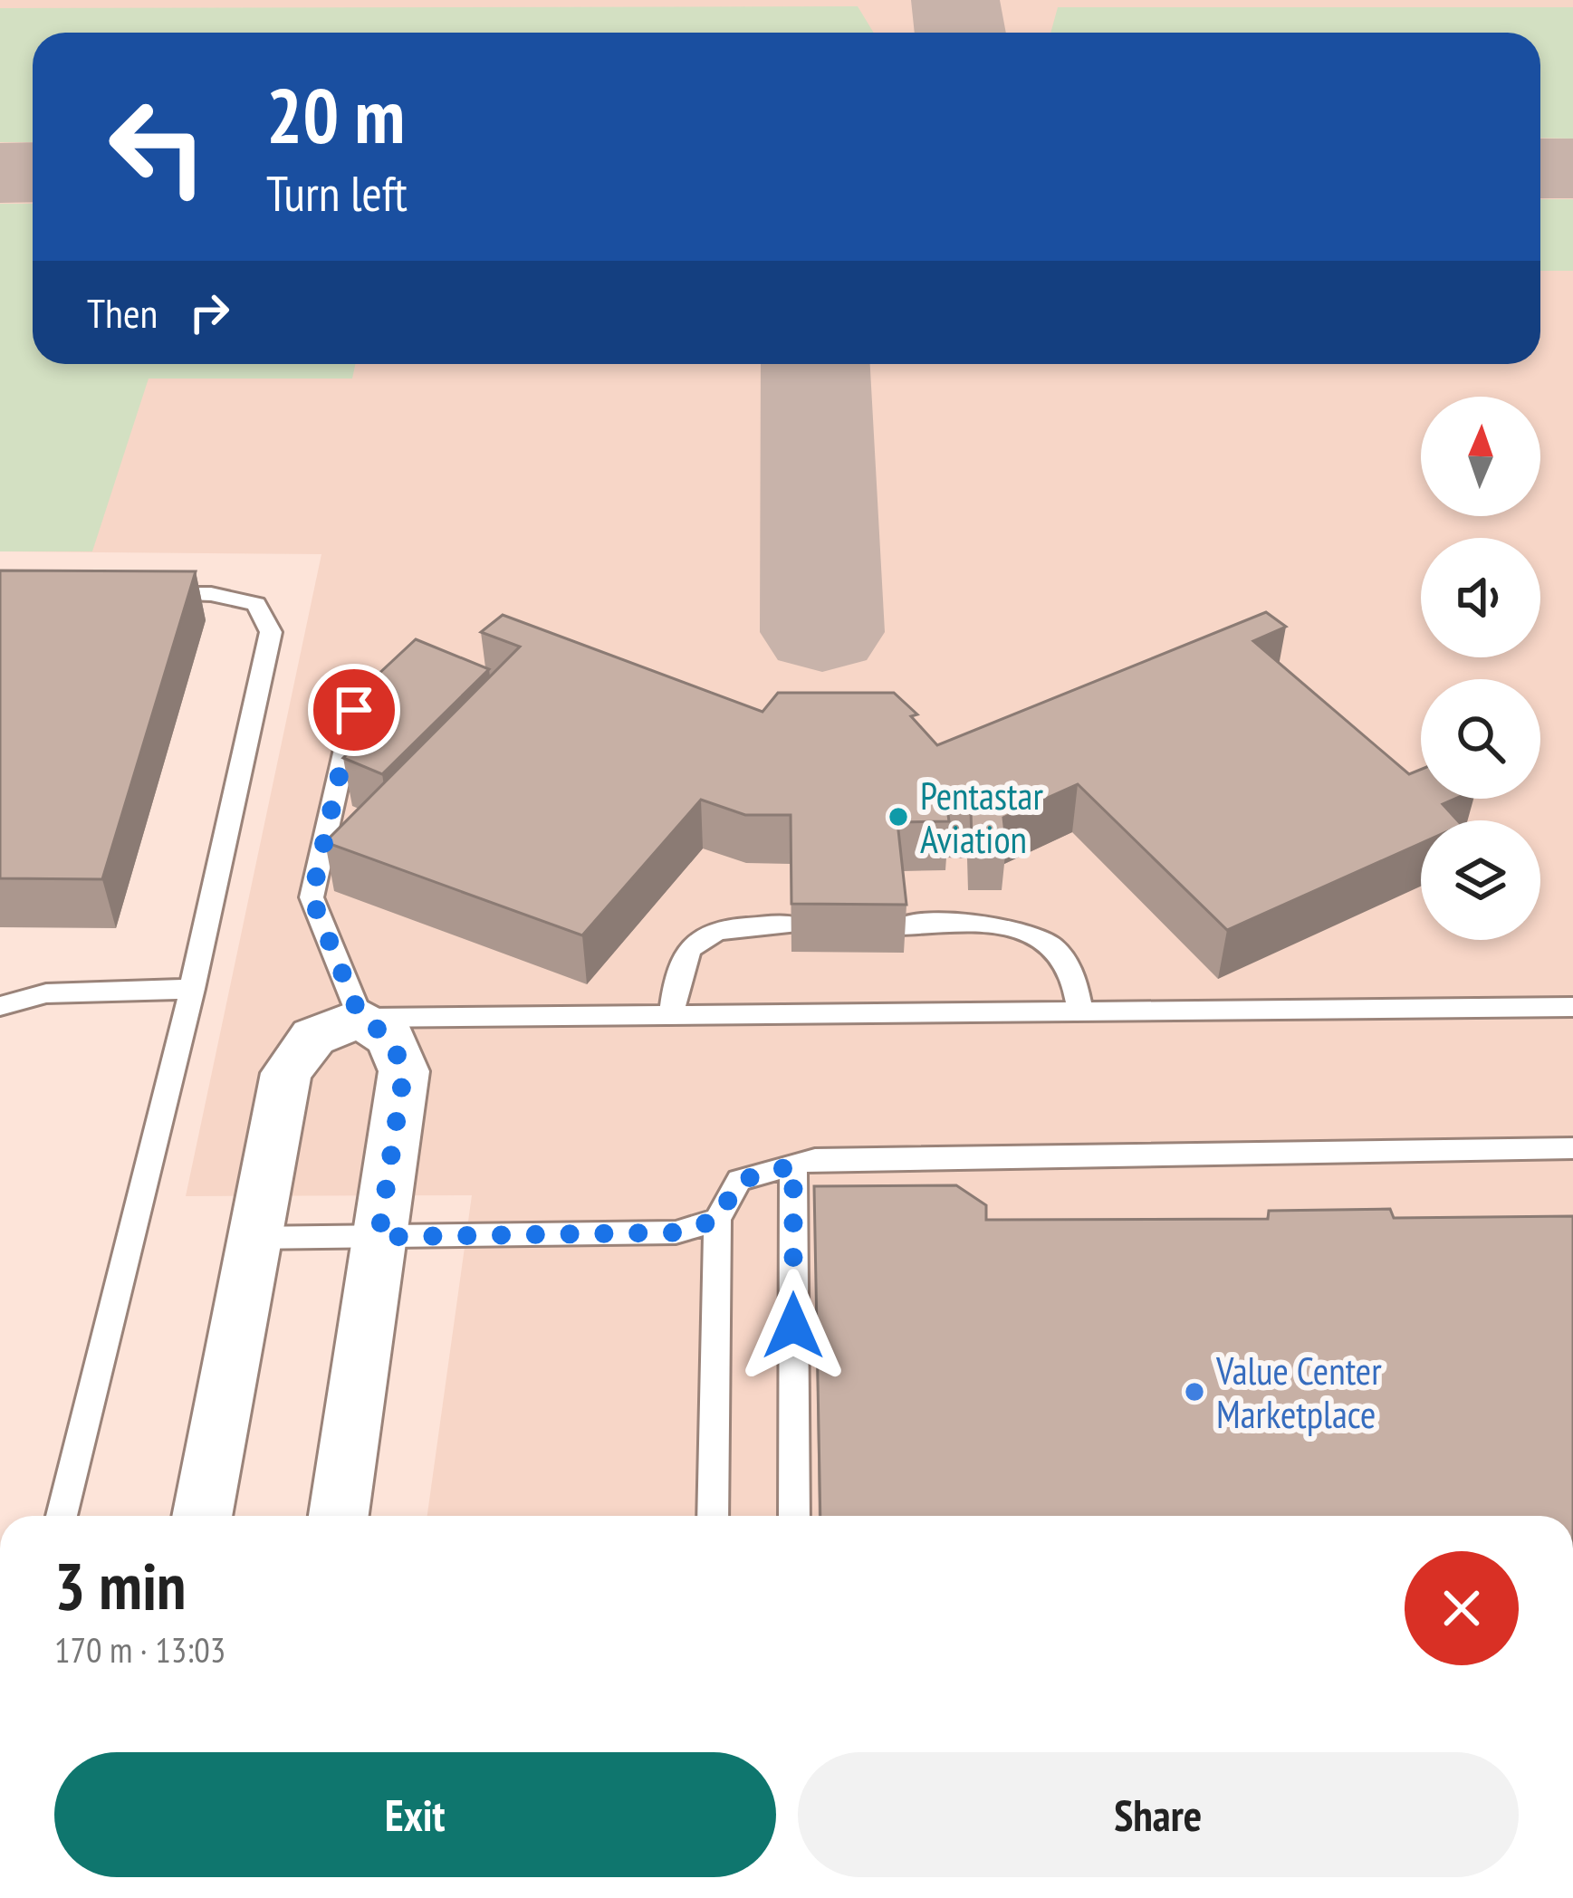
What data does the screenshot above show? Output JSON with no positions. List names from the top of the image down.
{
  "places": ["Pentastar Aviation", "Value Center Marketplace"],
  "north": "top",
  "page": {
    "turn": ["20 m", "Turn left"],
    "then": "Then",
    "heading": ["3 min", "170 m · 13:03"],
    "buttons": ["Exit", "Share"]
  }
}
